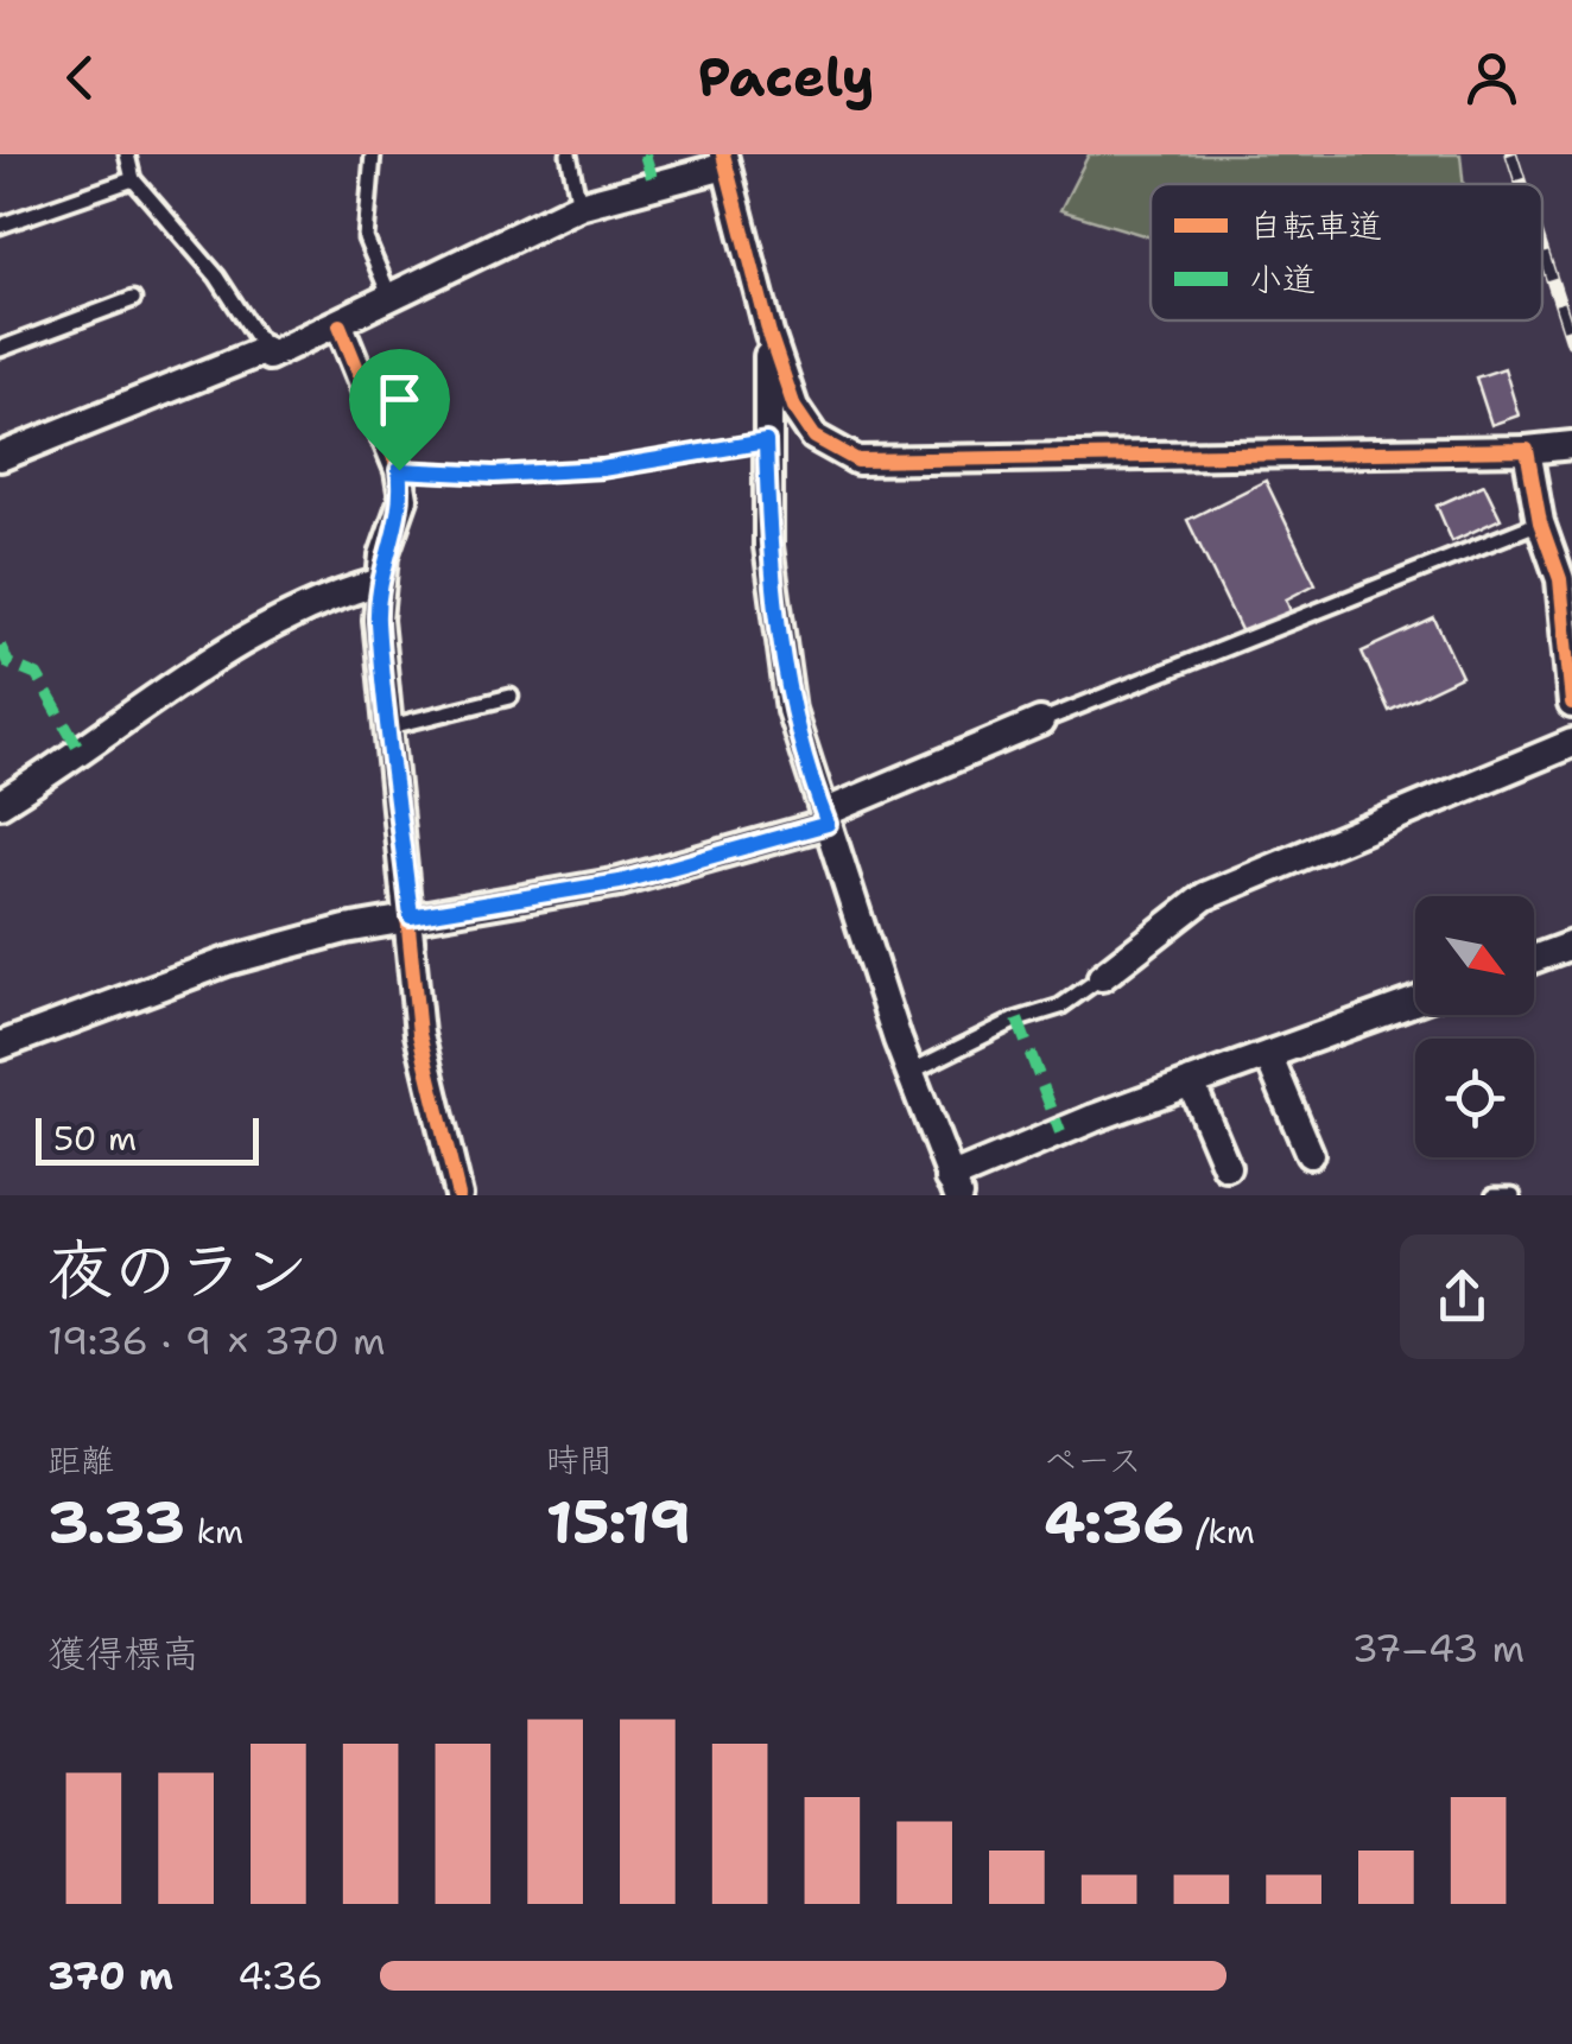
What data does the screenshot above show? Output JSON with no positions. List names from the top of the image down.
{
  "legend": ["自転車道", "小道"],
  "scale_bar": "50 m",
  "north": "bottom right",
  "page": {
    "header": "Pacely",
    "scale": "50 m",
    "heading": ["夜のラン", "19:36 · 9 × 370 m"],
    "stats": [
      ["距離", "3.33 km"],
      ["時間", "15:19"],
      ["ペース", "4:36 /km"]
    ],
    "chart": ["獲得標高", "37–43 m"],
    "list": [
      {
        "name": "370 m",
        "note": "4:36"
      }
    ]
  }
}
